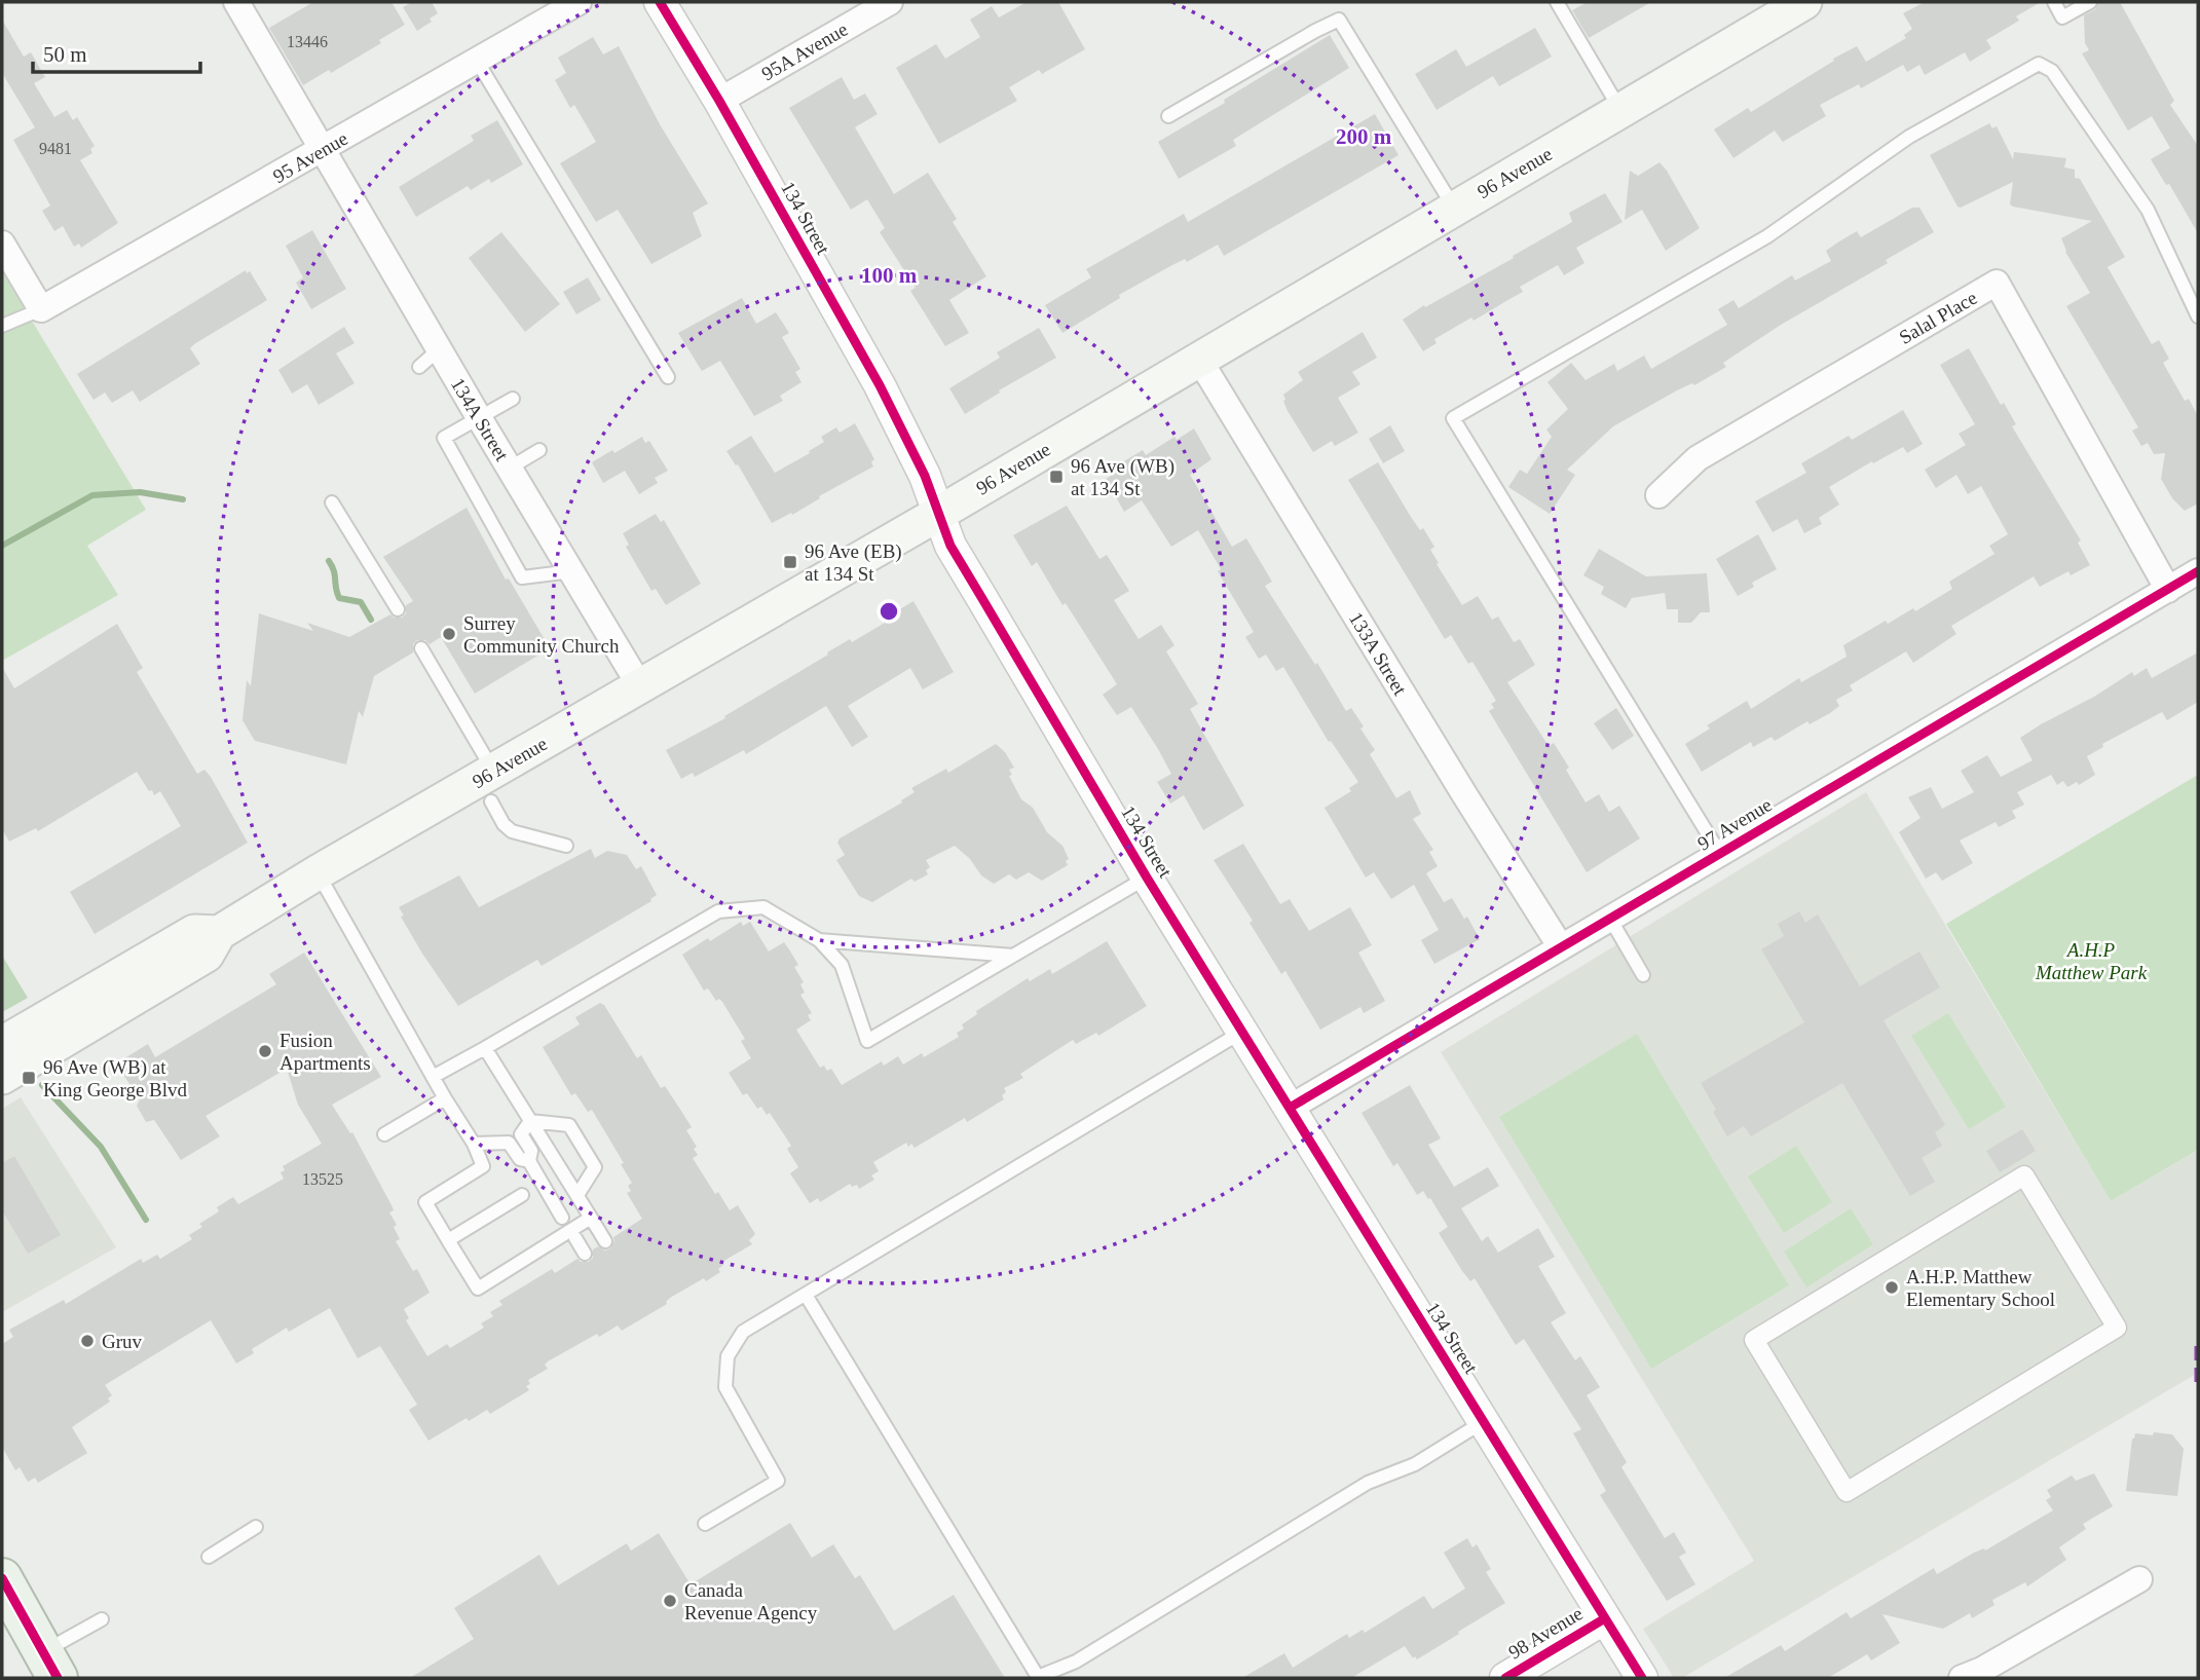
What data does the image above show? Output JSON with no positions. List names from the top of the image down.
{
  "streets": {
    "main road": ["96 Avenue"],
    "street": [
      "95A Avenue",
      "95 Avenue",
      "134 Street",
      "Salal Place",
      "134A Street",
      "133A Street",
      "97 Avenue",
      "98 Avenue"
    ]
  },
  "crossings": [
    ["95A Avenue", "134 Street"],
    ["95 Avenue", "134A Street"],
    ["96 Avenue", "134 Street"],
    ["96 Avenue", "134A Street"],
    ["96 Avenue", "133A Street"],
    ["134 Street", "97 Avenue"],
    ["134 Street", "98 Avenue"],
    ["Salal Place", "97 Avenue"],
    ["133A Street", "97 Avenue"]
  ],
  "parks": ["A.H.P Matthew Park"],
  "places": {
    "transit": ["96 Ave (WB) at 134 St", "96 Ave (EB) at 134 St", "96 Ave (WB) at King George Blvd"],
    "other": [
      "Surrey Community Church",
      "Fusion Apartments",
      "A.H.P. Matthew Elementary School",
      "Gruv",
      "Canada Revenue Agency"
    ]
  },
  "house_numbers": ["13446", "9481", "13525"],
  "scale_bar": "50 m",
  "rings": ["200 m", "100 m"]
}
